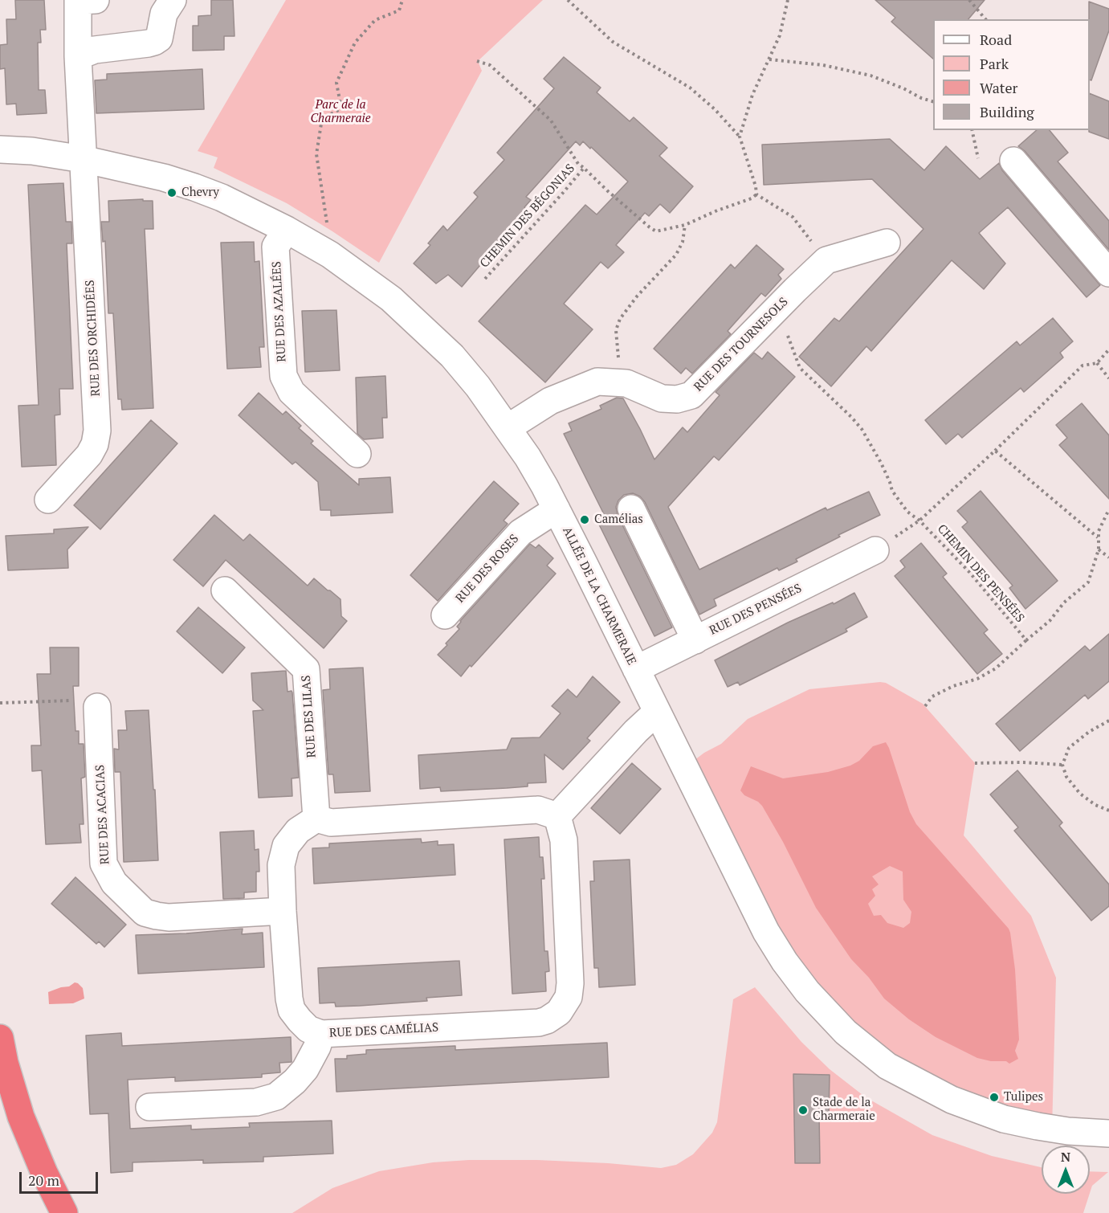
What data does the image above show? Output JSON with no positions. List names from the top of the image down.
{
  "streets": {
    "street": [
      "RUE DES AZALÉES",
      "RUE DES ORCHIDÉES",
      "RUE DES TOURNESOLS",
      "RUE DES ROSES",
      "ALLÉE DE LA CHARMERAIE",
      "RUE DES PENSÉES",
      "RUE DES LILAS",
      "RUE DES ACACIAS",
      "RUE DES CAMÉLIAS"
    ],
    "path": ["CHEMIN DES BÉGONIAS", "CHEMIN DES PENSÉES"]
  },
  "crossings": [
    ["RUE DES AZALÉES", "ALLÉE DE LA CHARMERAIE"],
    ["RUE DES ORCHIDÉES", "ALLÉE DE LA CHARMERAIE"],
    ["RUE DES TOURNESOLS", "CHEMIN DES PENSÉES"],
    ["RUE DES TOURNESOLS", "ALLÉE DE LA CHARMERAIE"],
    ["RUE DES ROSES", "ALLÉE DE LA CHARMERAIE"],
    ["ALLÉE DE LA CHARMERAIE", "RUE DES PENSÉES"],
    ["RUE DES LILAS", "RUE DES CAMÉLIAS"],
    ["RUE DES ACACIAS", "RUE DES CAMÉLIAS"]
  ],
  "parks": ["Parc de la Charmeraie"],
  "places": [
    "Chevry",
    "Camélias",
    "Tulipes",
    "Stade de la Charmeraie"
  ],
  "legend": [
    "Road",
    "Park",
    "Water",
    "Building"
  ],
  "scale_bar": "20 m",
  "north": "top"
}
